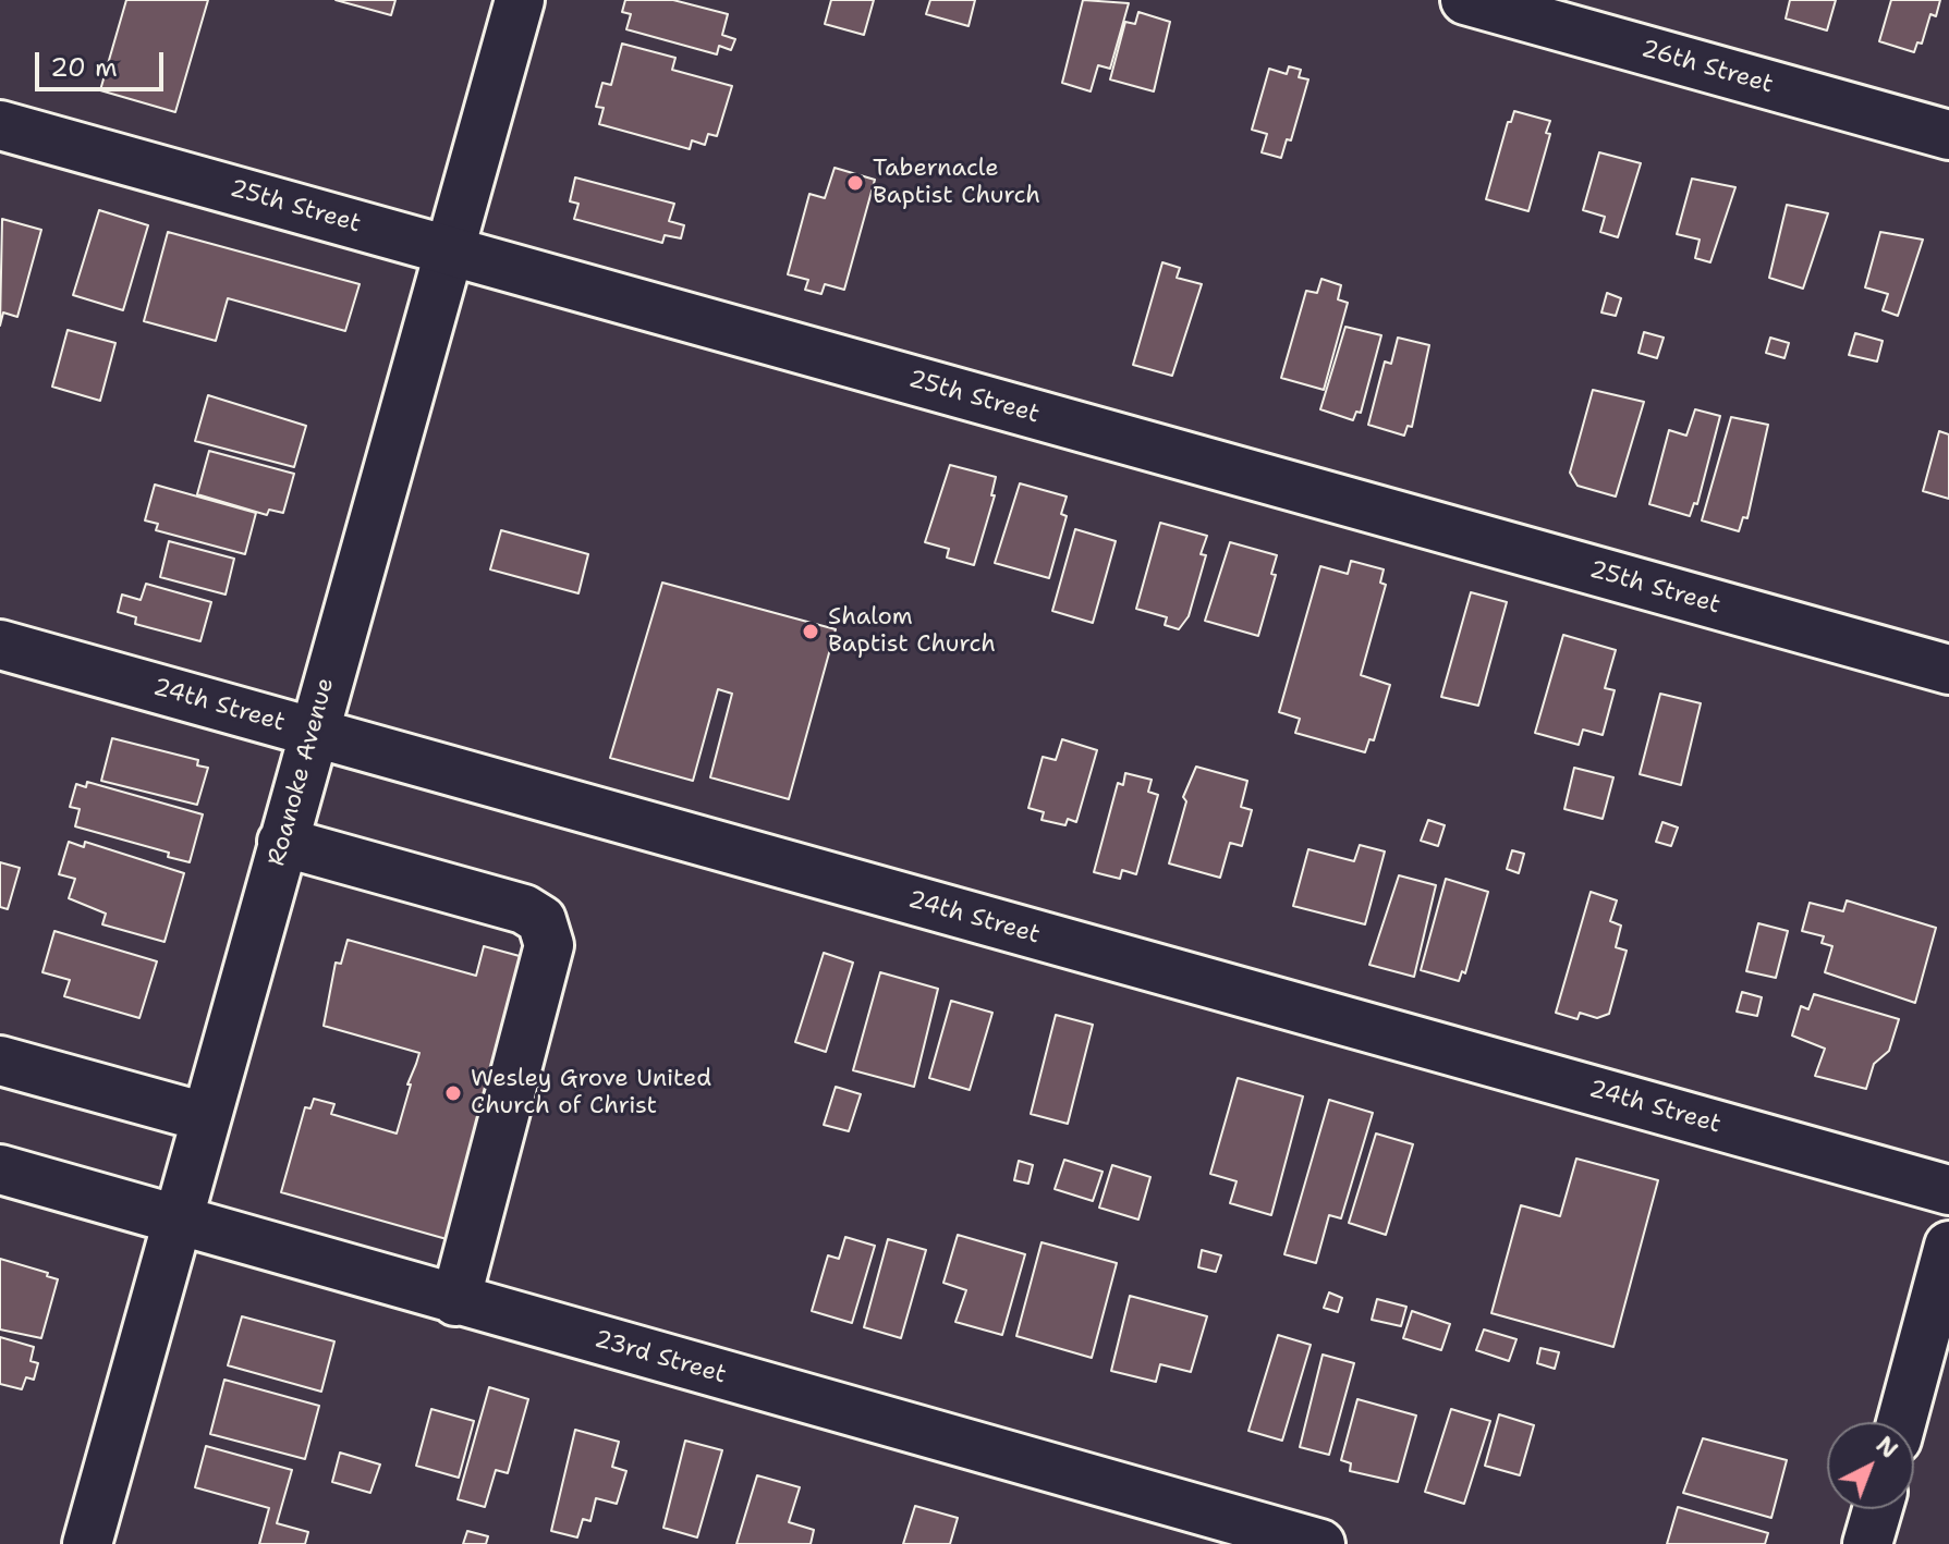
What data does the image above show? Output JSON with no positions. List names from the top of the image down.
{
  "streets": {
    "street": [
      "26th Street",
      "25th Street",
      "24th Street",
      "Roanoke Avenue",
      "23rd Street"
    ]
  },
  "crossings": [
    ["25th Street", "Roanoke Avenue"],
    ["24th Street", "Roanoke Avenue"],
    ["Roanoke Avenue", "23rd Street"]
  ],
  "places": ["Tabernacle Baptist Church", "Shalom Baptist Church", "Wesley Grove United Church of Christ"],
  "scale_bar": "20 m",
  "north": "top right"
}
